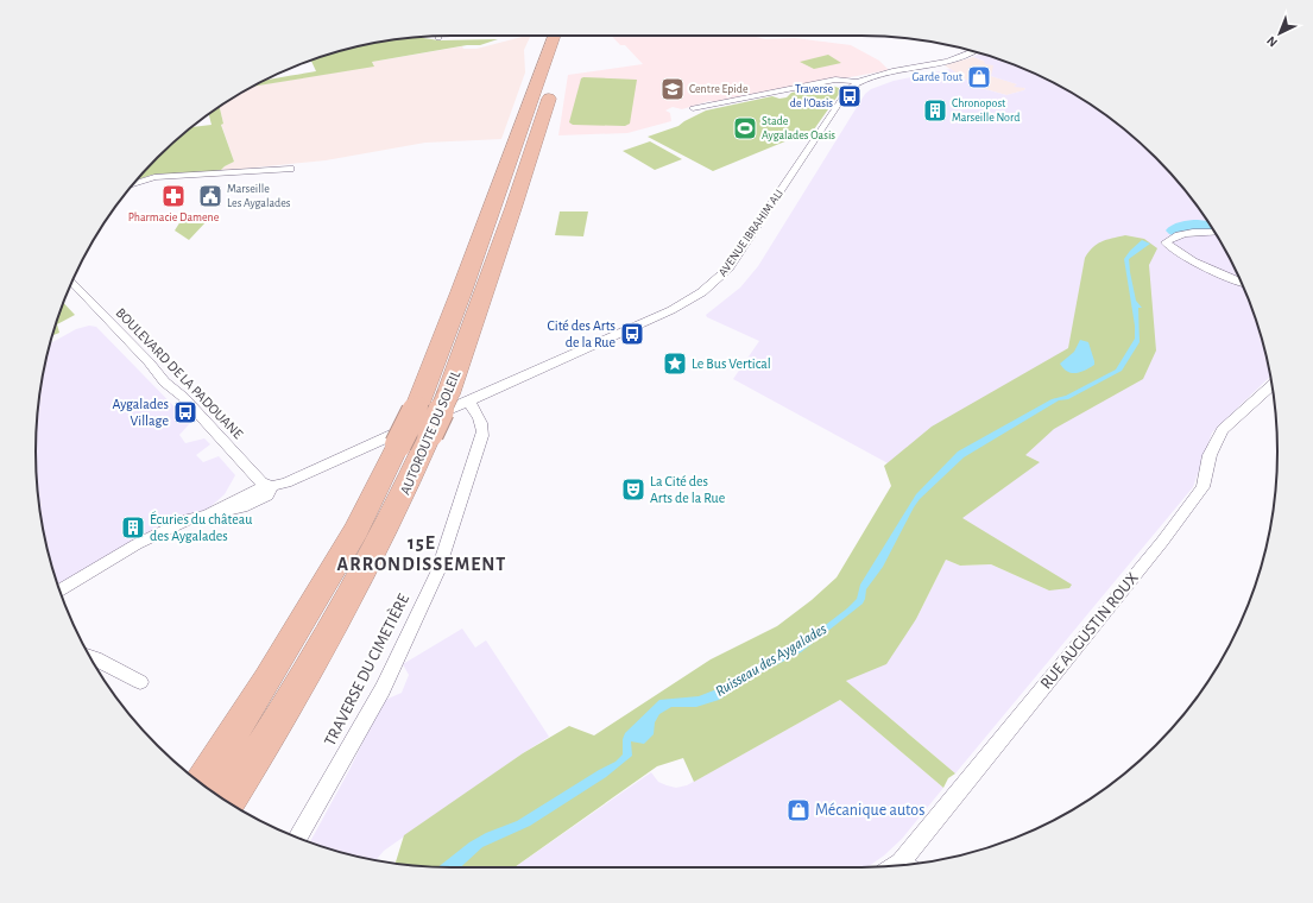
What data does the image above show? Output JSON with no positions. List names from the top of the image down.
{
  "streets": {
    "highway": ["AUTOROUTE DU SOLEIL"],
    "street": [
      "AVENUE IBRAHIM ALI",
      "BOULEVARD DE LA PADOUANE",
      "RUE AUGUSTIN ROUX",
      "TRAVERSE DU CIMETIÈRE"
    ]
  },
  "crossings": [
    ["AVENUE IBRAHIM ALI", "BOULEVARD DE LA PADOUANE"],
    ["AVENUE IBRAHIM ALI", "AUTOROUTE DU SOLEIL"],
    ["AVENUE IBRAHIM ALI", "TRAVERSE DU CIMETIÈRE"],
    ["AUTOROUTE DU SOLEIL", "TRAVERSE DU CIMETIÈRE"]
  ],
  "districts": ["15E ARRONDISSEMENT"],
  "water": ["Ruisseau des Aygalades"],
  "places": {
    "shop": ["Garde Tout", "Mécanique autos"],
    "school or university": ["Centre Epide"],
    "bus stop": ["Traverse de l'Oasis", "Cité des Arts de la Rue", "Aygalades Village"],
    "building": ["Chronopost Marseille Nord", "Écuries du château des Aygalades"],
    "sports": ["Stade Aygalades Oasis"],
    "pharmacy": ["Pharmacie Damene"],
    "public building": ["Marseille Les Aygalades"],
    "place": ["Le Bus Vertical"],
    "theatre": ["La Cité des Arts de la Rue"]
  },
  "north": "bottom left"
}
